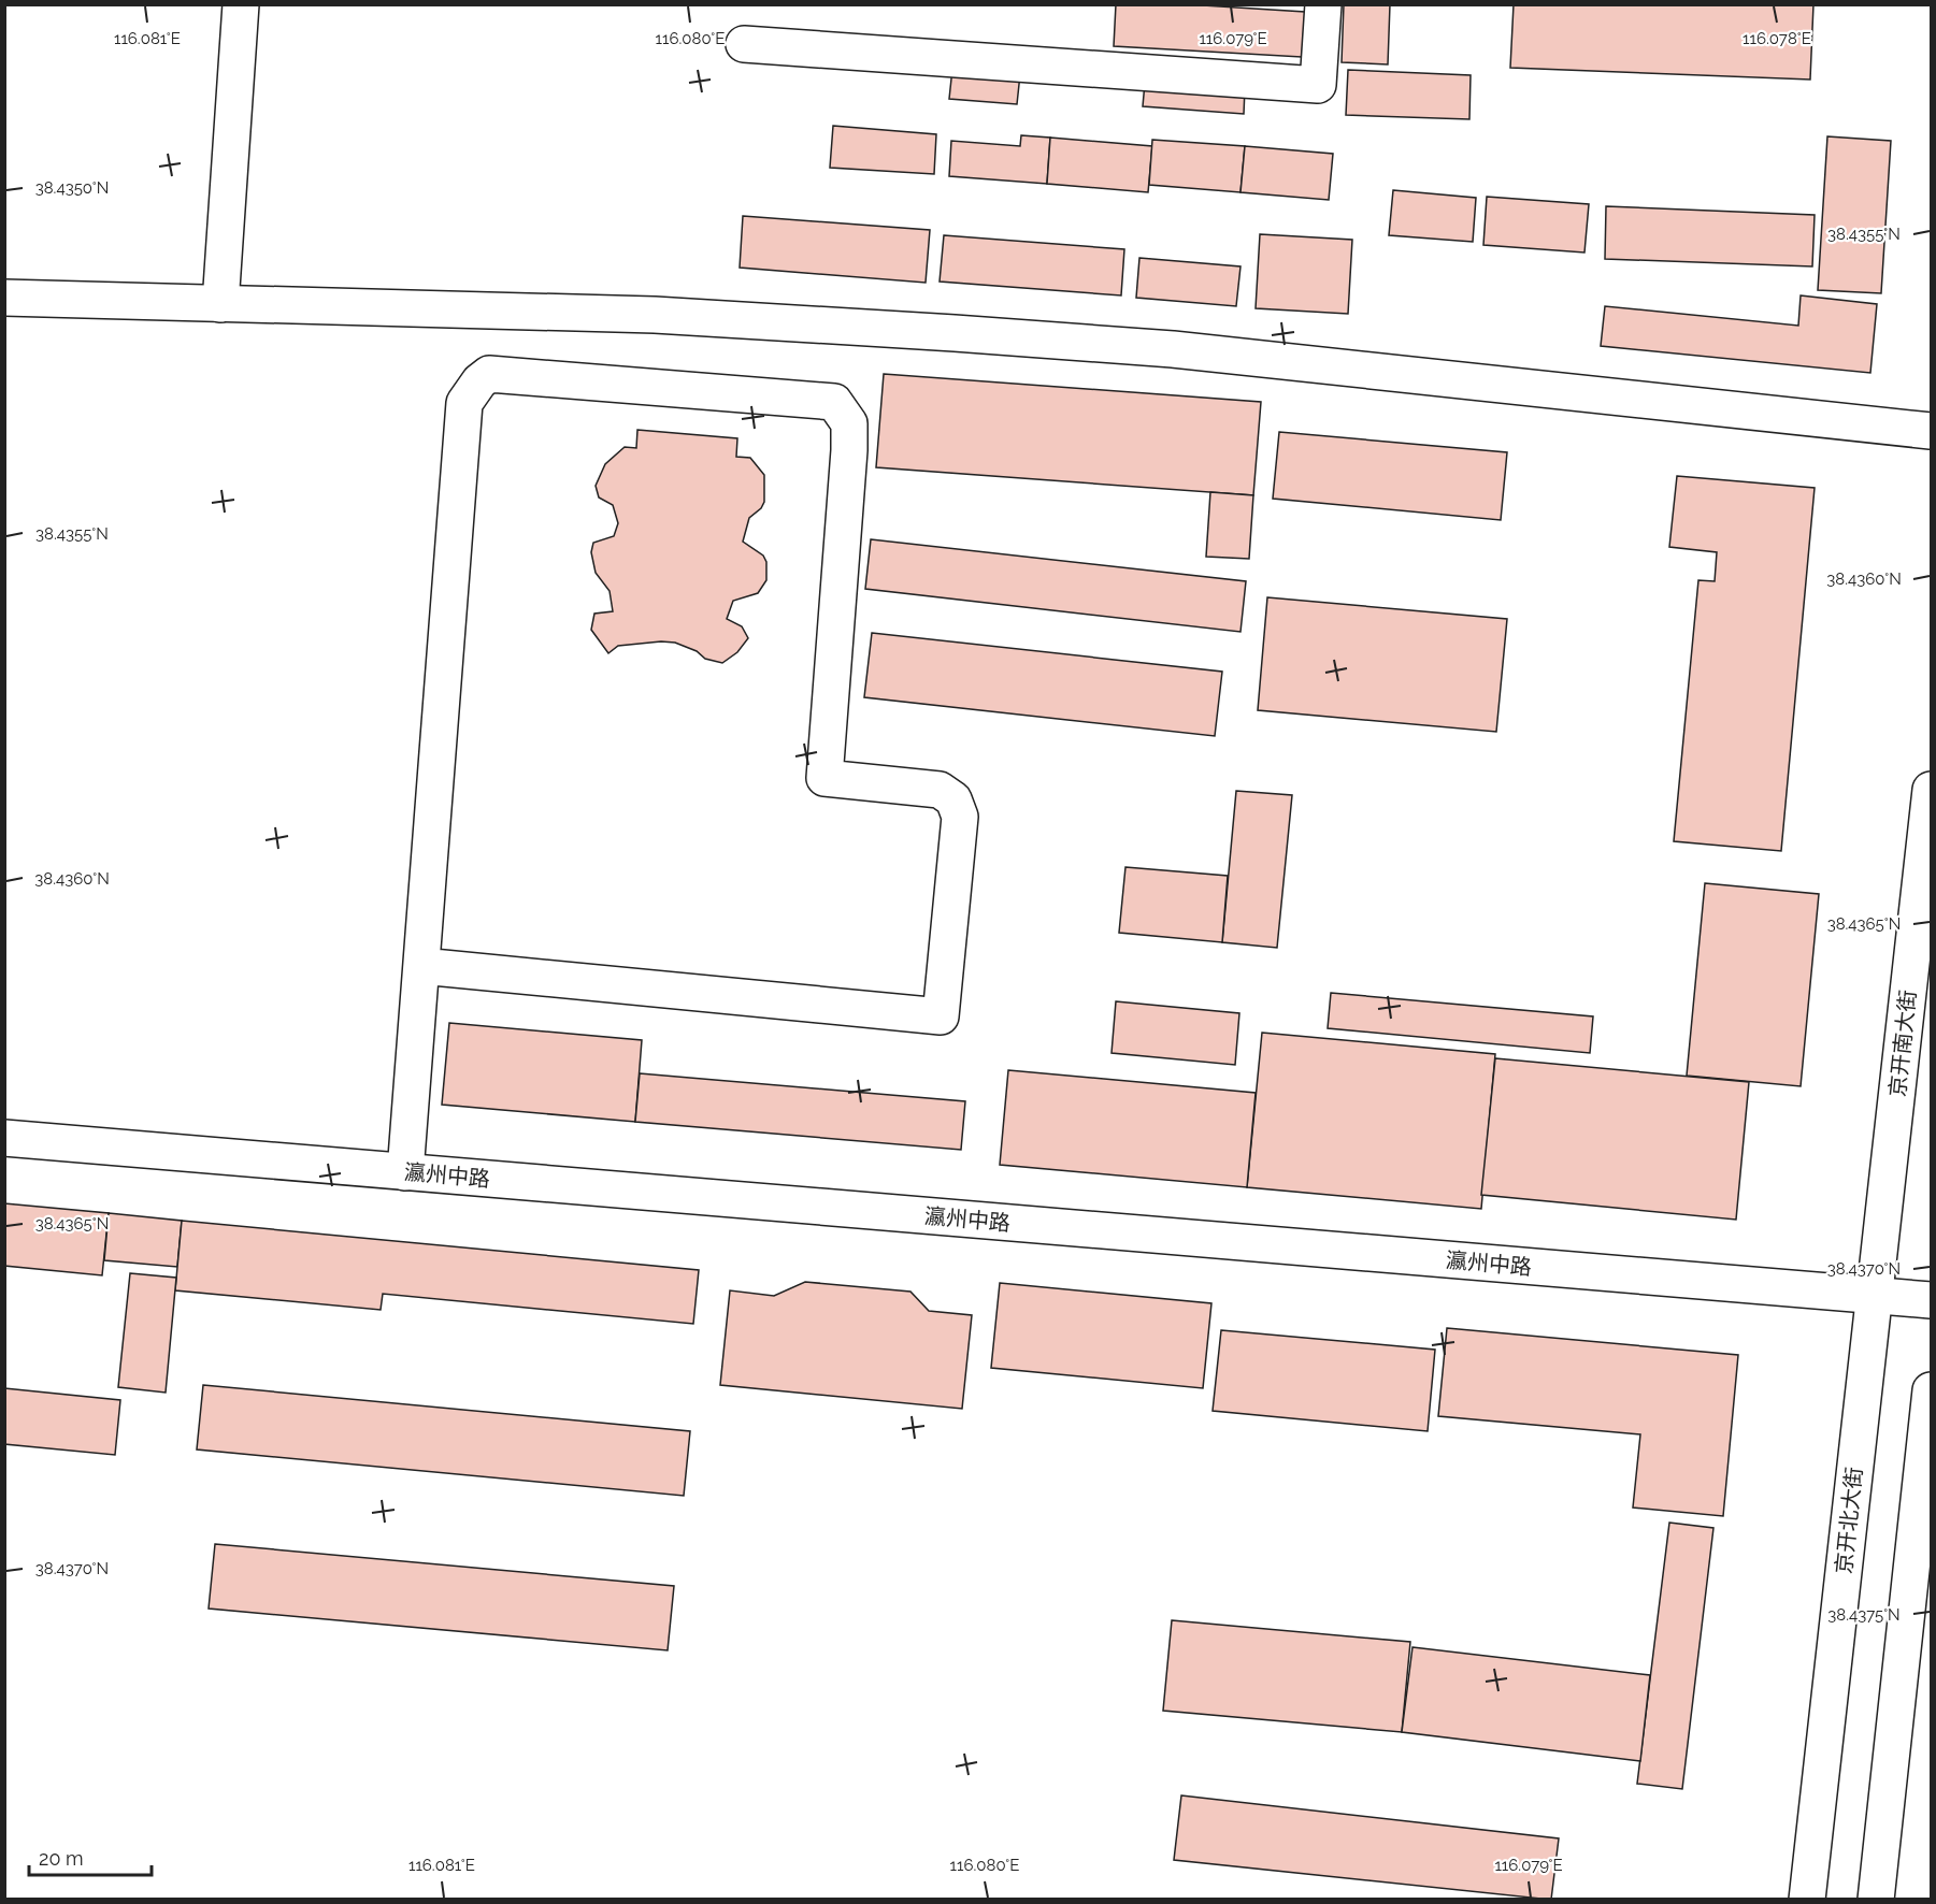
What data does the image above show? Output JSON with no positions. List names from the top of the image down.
{
  "streets": {
    "main road": ["京开南大街", "瀛州中路", "京开北大街"]
  },
  "crossings": [
    ["京开南大街", "瀛州中路"],
    ["京开南大街", "京开北大街"],
    ["瀛州中路", "京开北大街"]
  ],
  "scale_bar": "20 m",
  "coordinates": [
    "116.081°E",
    "116.080°E",
    "116.079°E",
    "116.078°E",
    "38.4350°N",
    "38.4355°N",
    "38.4360°N",
    "38.4365°N",
    "38.4370°N",
    "38.4375°N"
  ]
}
